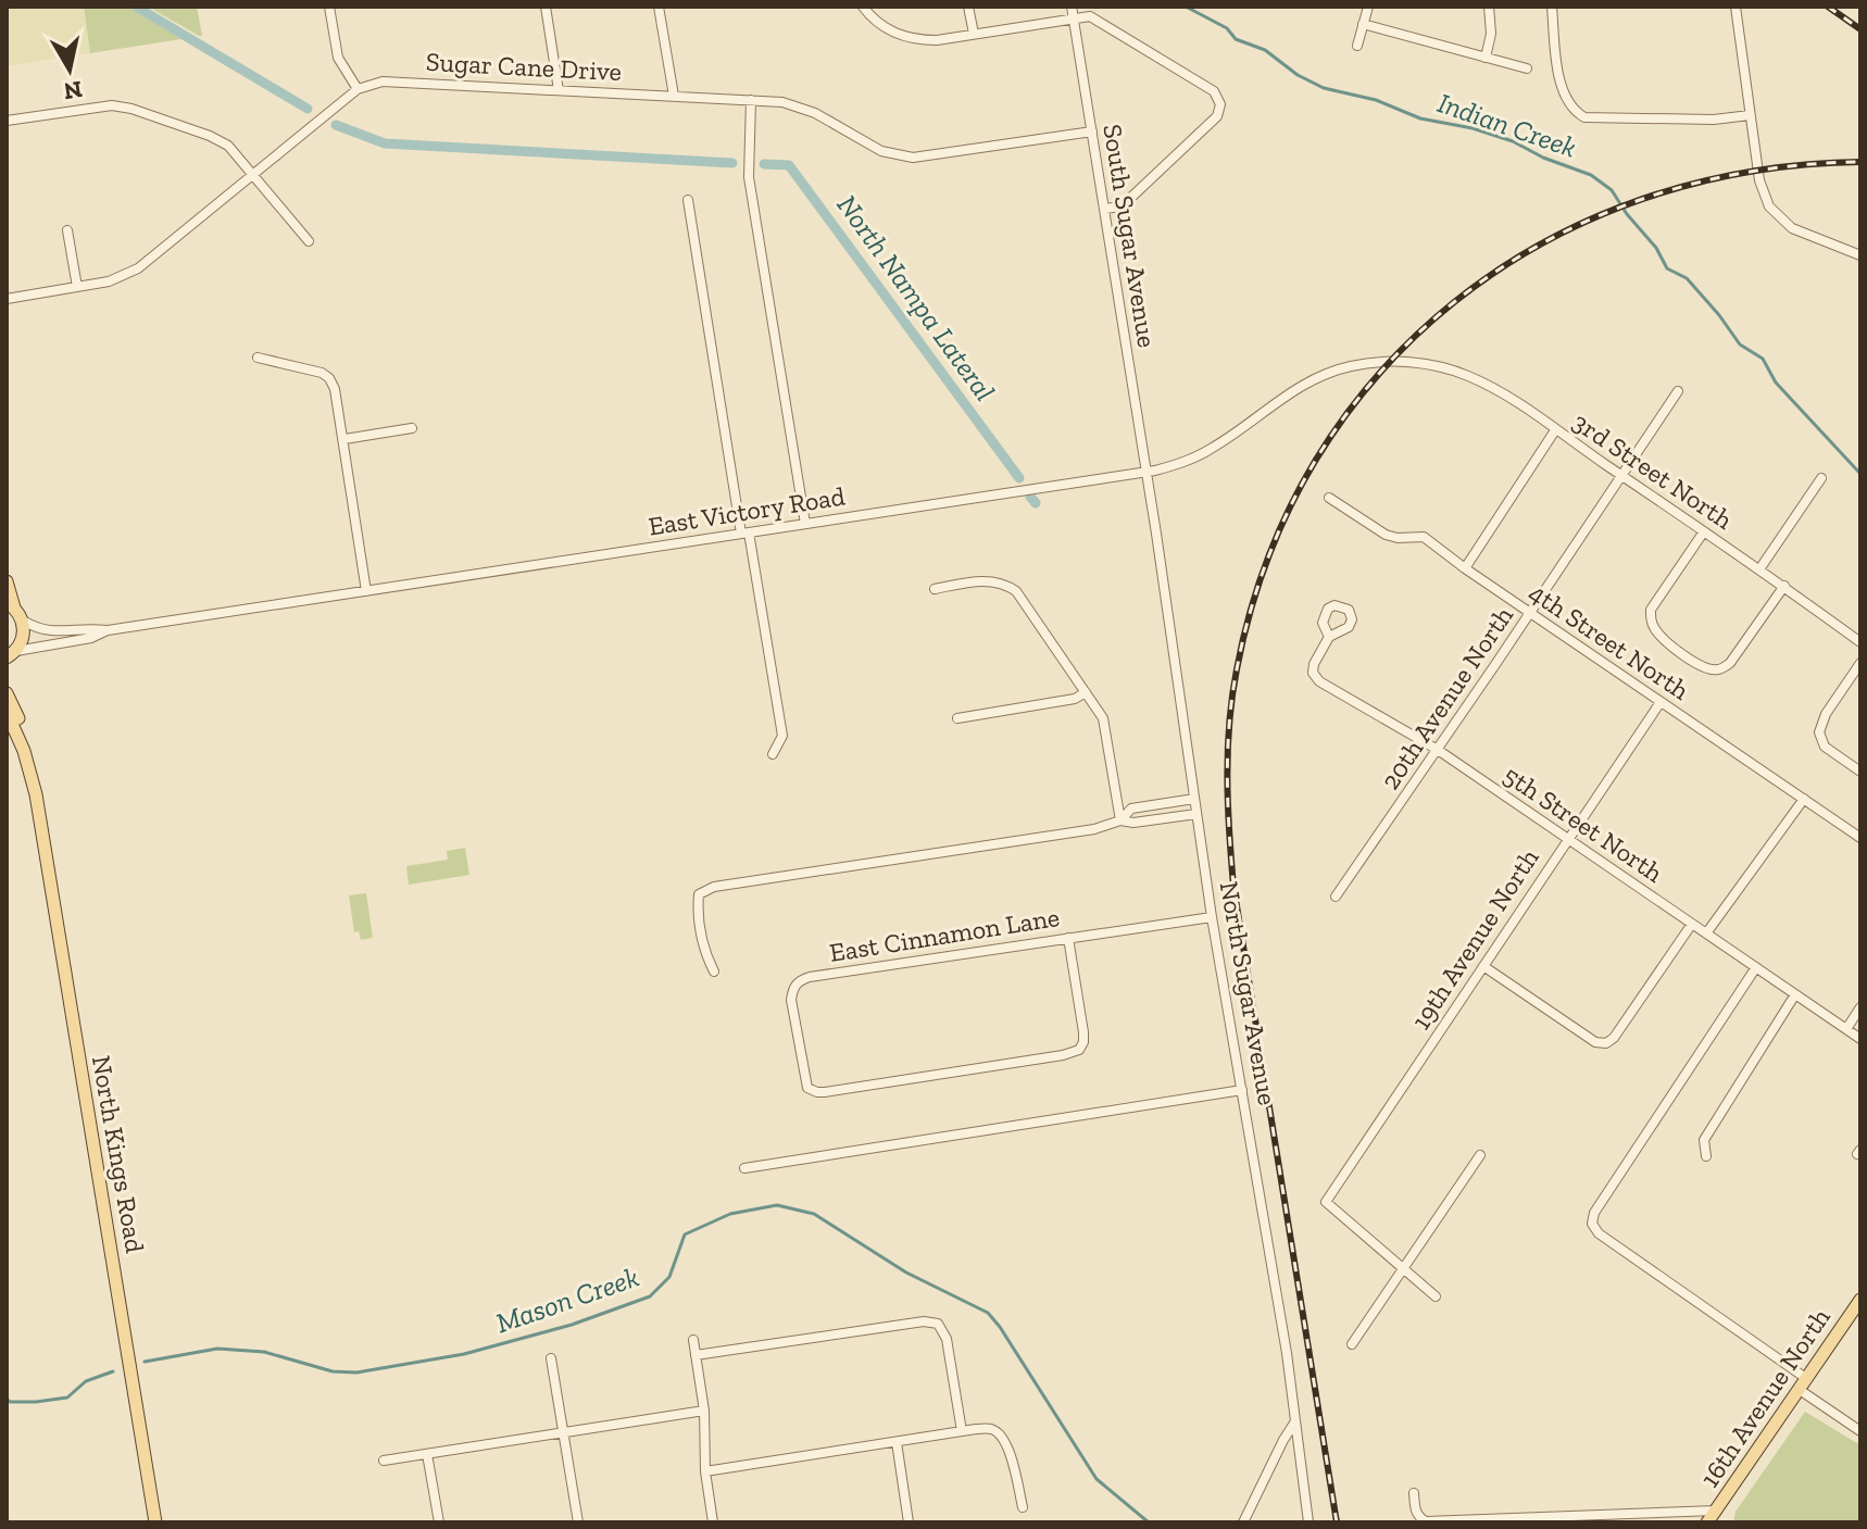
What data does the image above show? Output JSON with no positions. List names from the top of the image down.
{
  "streets": {
    "main road": ["North Kings Road", "16th Avenue North"],
    "street": [
      "Sugar Cane Drive",
      "South Sugar Avenue",
      "3rd Street North",
      "East Victory Road",
      "4th Street North",
      "20th Avenue North",
      "5th Street North",
      "East Cinnamon Lane",
      "19th Avenue North",
      "North Sugar Avenue"
    ]
  },
  "crossings": [
    ["Sugar Cane Drive", "South Sugar Avenue"],
    ["South Sugar Avenue", "East Victory Road"],
    ["South Sugar Avenue", "North Sugar Avenue"],
    ["3rd Street North", "East Victory Road"],
    ["3rd Street North", "20th Avenue North"],
    ["East Victory Road", "North Sugar Avenue"],
    ["4th Street North", "20th Avenue North"],
    ["4th Street North", "19th Avenue North"],
    ["20th Avenue North", "5th Street North"],
    ["5th Street North", "19th Avenue North"],
    ["East Cinnamon Lane", "North Sugar Avenue"]
  ],
  "water": ["Indian Creek", "North Nampa Lateral", "Mason Creek"],
  "north": "bottom"
}
